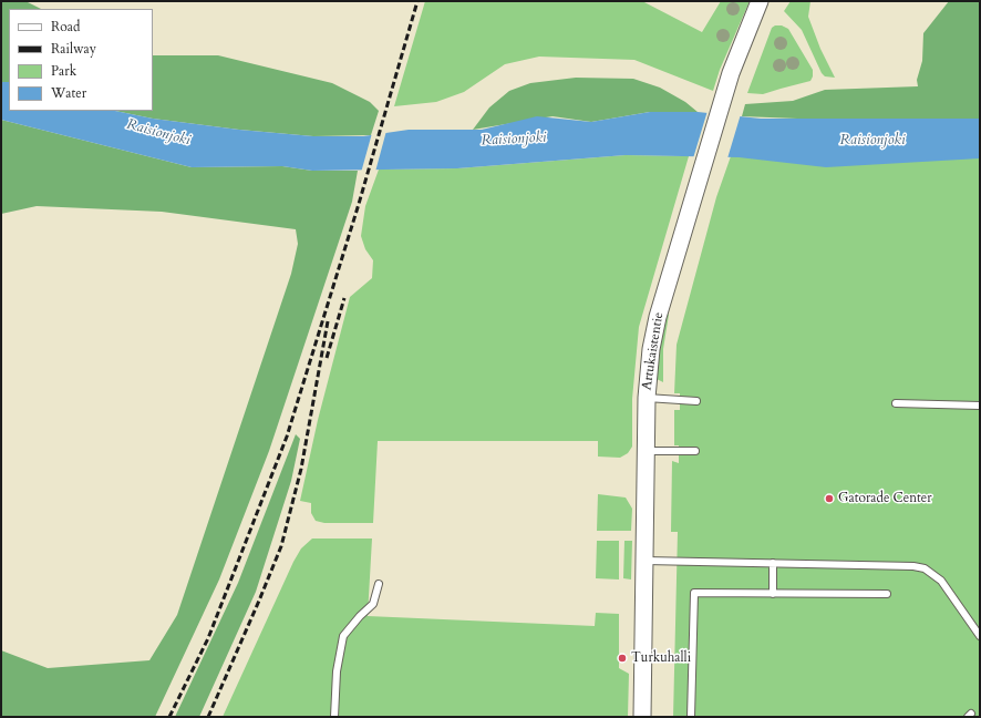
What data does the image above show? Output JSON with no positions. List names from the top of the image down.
{
  "streets": {
    "street": ["Artukaistentie"]
  },
  "water": ["Raisionjoki"],
  "places": ["Gatorade Center", "Turkuhalli"],
  "legend": [
    "Road",
    "Railway",
    "Park",
    "Water"
  ]
}
